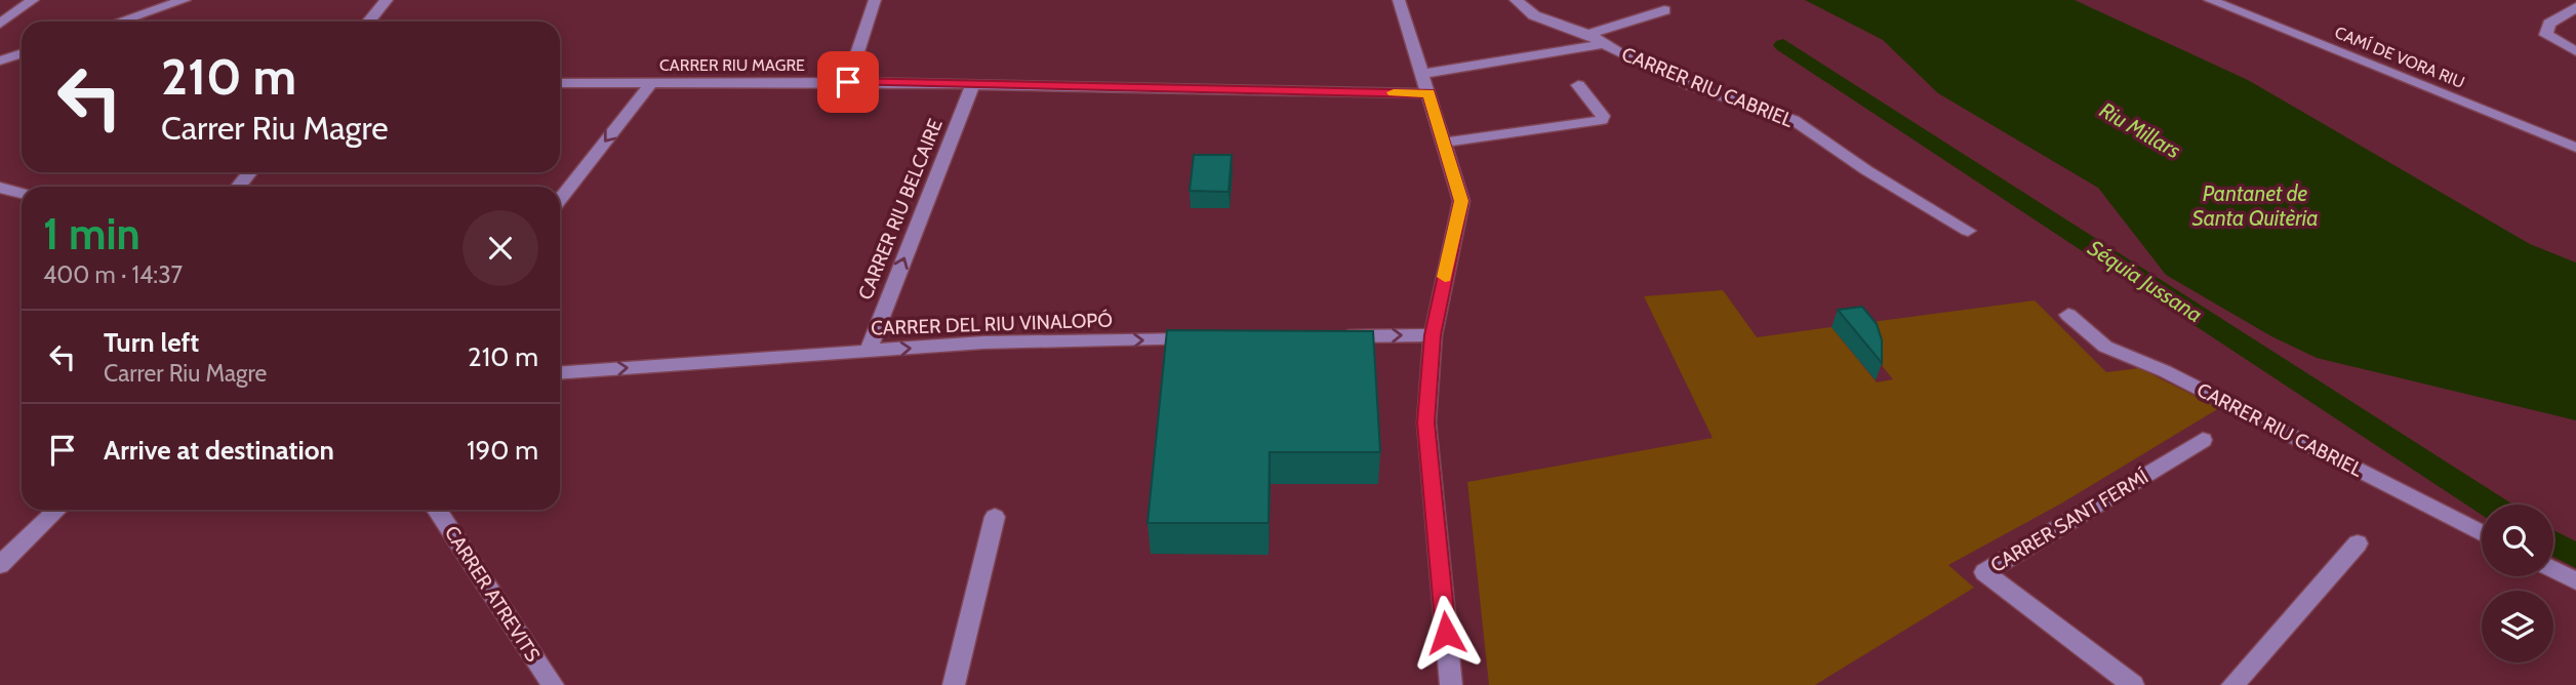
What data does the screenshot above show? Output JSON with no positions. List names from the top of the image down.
{
  "streets": {
    "street": [
      "CAMÍ DE VORA RIU",
      "CARRER RIU MAGRE",
      "CARRER RIU CABRIEL",
      "CARRER RIU BELCAIRE",
      "CARRER DEL RIU VINALOPÓ",
      "CARRER SANT FERMÍ",
      "CARRER ATREVITS"
    ]
  },
  "crossings": [
    ["CARRER RIU MAGRE", "CARRER RIU BELCAIRE"],
    ["CARRER RIU BELCAIRE", "CARRER DEL RIU VINALOPÓ"]
  ],
  "one_way": ["CARRER RIU BELCAIRE", "CARRER DEL RIU VINALOPÓ"],
  "water": ["Riu Millars", "Pantanet de Santa Quitèria", "Séquia Jussana"],
  "page": {
    "turn": ["210 m", "Carrer Riu Magre"],
    "heading": ["1 min", "400 m · 14:37"],
    "list": [
      {
        "name": "Turn left",
        "note": "Carrer Riu Magre",
        "value": "210 m"
      },
      {
        "name": "Arrive at destination",
        "value": "190 m"
      }
    ]
  }
}
